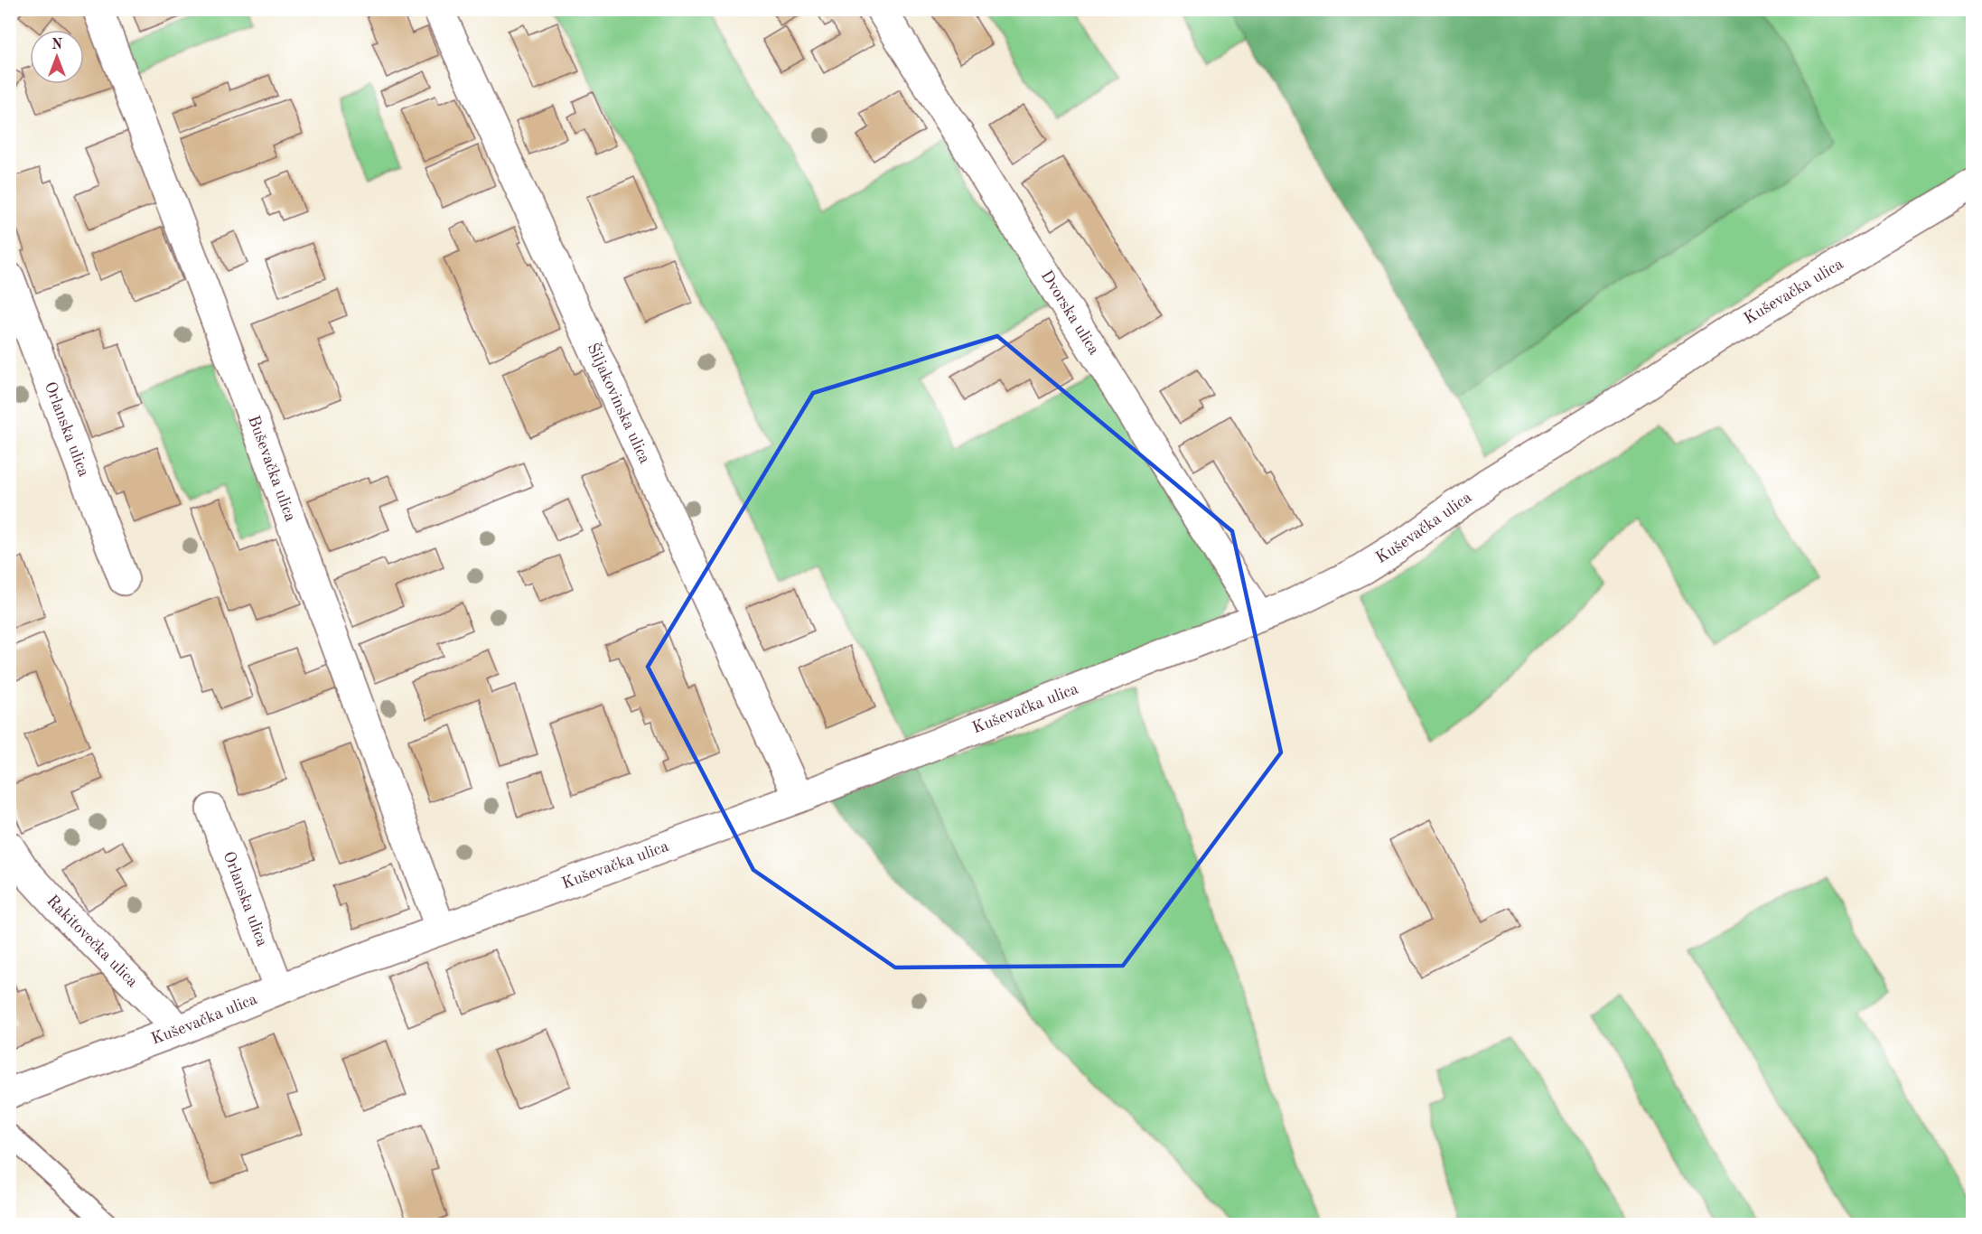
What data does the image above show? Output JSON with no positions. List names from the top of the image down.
{
  "streets": {
    "street": [
      "Kuševačka ulica",
      "Dvorska ulica",
      "Šiljakovinska ulica",
      "Orlanska ulica",
      "Buševačka ulica",
      "Rakitovečka ulica"
    ]
  },
  "crossings": [
    ["Kuševačka ulica", "Dvorska ulica"],
    ["Kuševačka ulica", "Šiljakovinska ulica"],
    ["Kuševačka ulica", "Orlanska ulica"],
    ["Kuševačka ulica", "Buševačka ulica"],
    ["Kuševačka ulica", "Rakitovečka ulica"]
  ],
  "north": "top"
}
